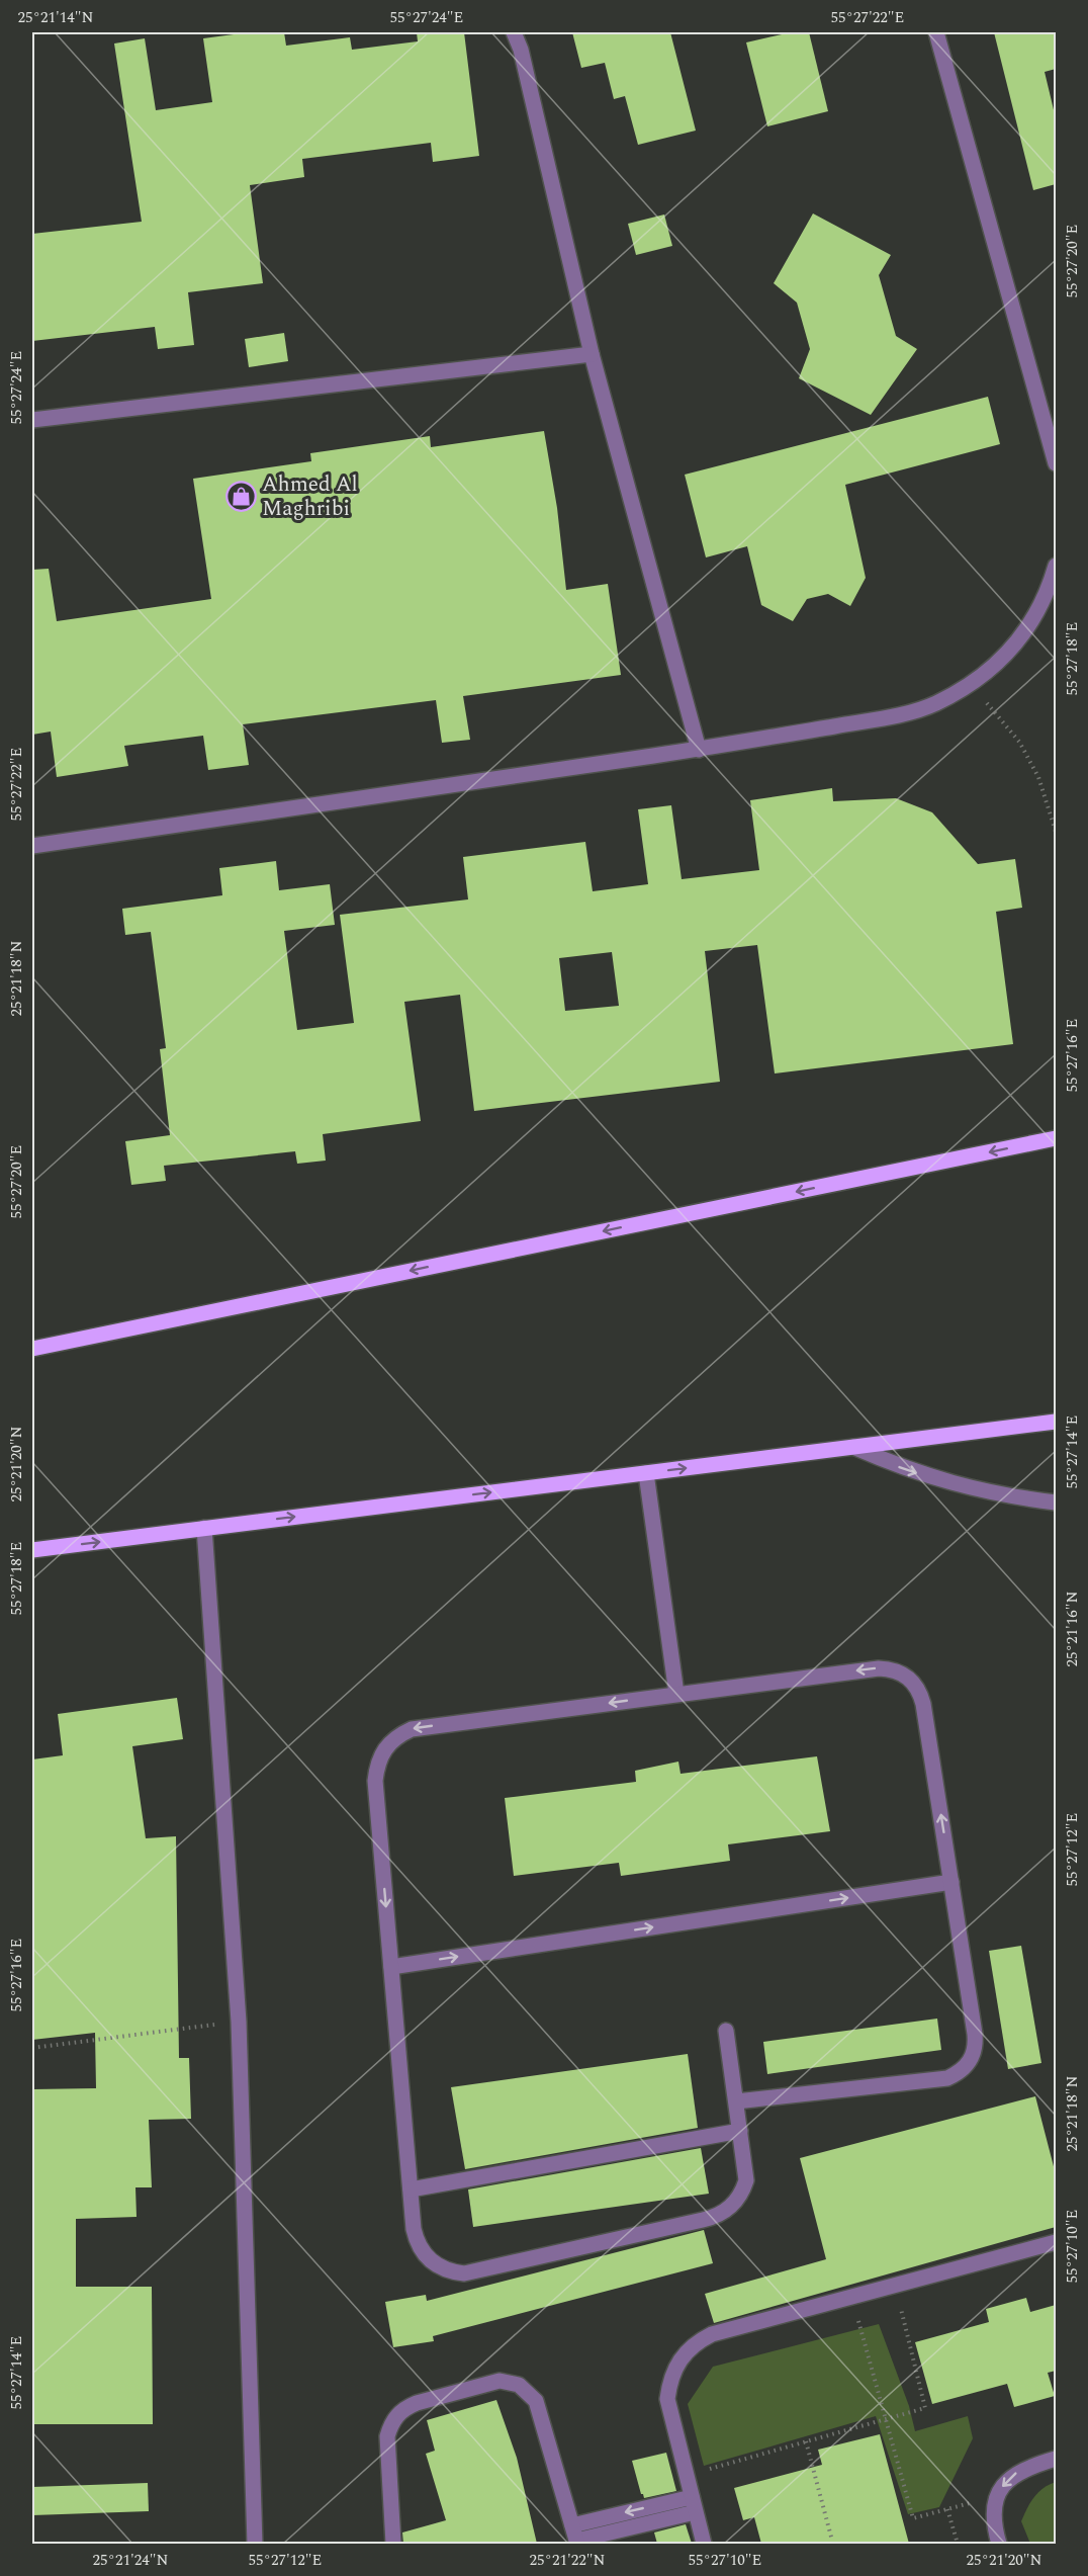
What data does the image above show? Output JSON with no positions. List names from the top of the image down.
{
  "places": {
    "shop": ["Ahmed Al Maghribi"]
  },
  "coordinates": [
    "25°21'14\"N",
    "55°27'24\"E",
    "55°27'22\"E",
    "55°27'20\"E",
    "55°27'18\"E",
    "25°21'18\"N",
    "55°27'16\"E",
    "55°27'14\"E",
    "25°21'20\"N",
    "25°21'16\"N",
    "55°27'12\"E",
    "55°27'10\"E",
    "25°21'24\"N",
    "25°21'22\"N"
  ]
}
